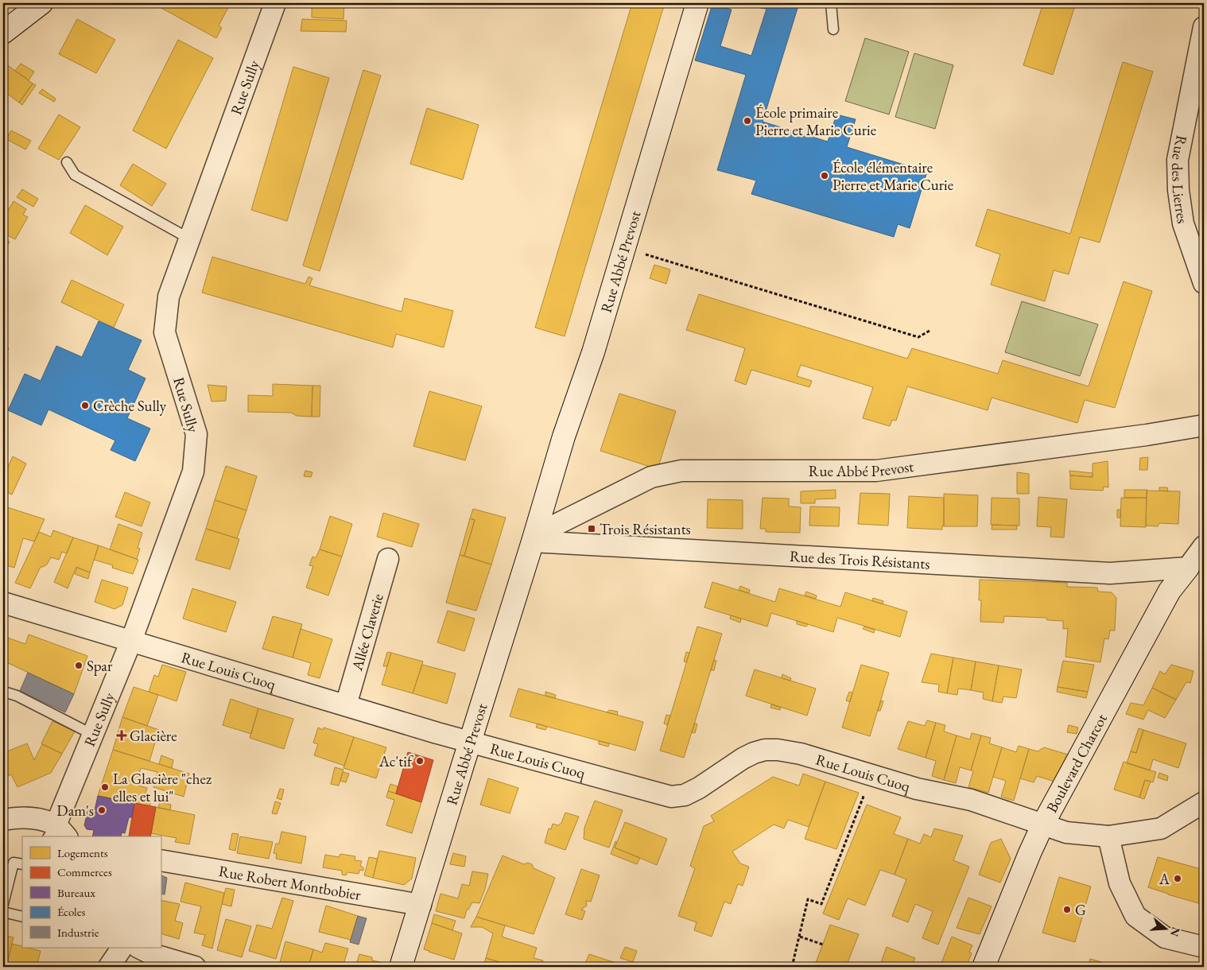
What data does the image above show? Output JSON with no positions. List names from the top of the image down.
{
  "streets": {
    "street": [
      "Rue Sully",
      "Rue des Lierres",
      "Rue Abbé Prevost",
      "Rue des Trois Résistants",
      "Allée Claverie",
      "Rue Louis Cuoq",
      "Boulevard Charcot",
      "Rue Robert Montbobier"
    ]
  },
  "crossings": [
    ["Rue Sully", "Rue Louis Cuoq"],
    ["Rue Abbé Prevost", "Rue des Trois Résistants"],
    ["Rue Abbé Prevost", "Rue Louis Cuoq"],
    ["Rue Abbé Prevost", "Rue Robert Montbobier"],
    ["Rue des Trois Résistants", "Boulevard Charcot"],
    ["Allée Claverie", "Rue Louis Cuoq"],
    ["Rue Louis Cuoq", "Boulevard Charcot"]
  ],
  "places": {
    "other": [
      "École primaire Pierre et Marie Curie",
      "École élémentaire Pierre et Marie Curie",
      "Crèche Sully",
      "Spar",
      "Ac'tif",
      "La Glacière \"chez elles et lui\"",
      "Dam's",
      "A",
      "G"
    ],
    "transit": ["Trois Résistants"],
    "health": ["Glacière"]
  },
  "legend": [
    "Logements",
    "Commerces",
    "Bureaux",
    "Écoles",
    "Industrie"
  ],
  "north": "right"
}
